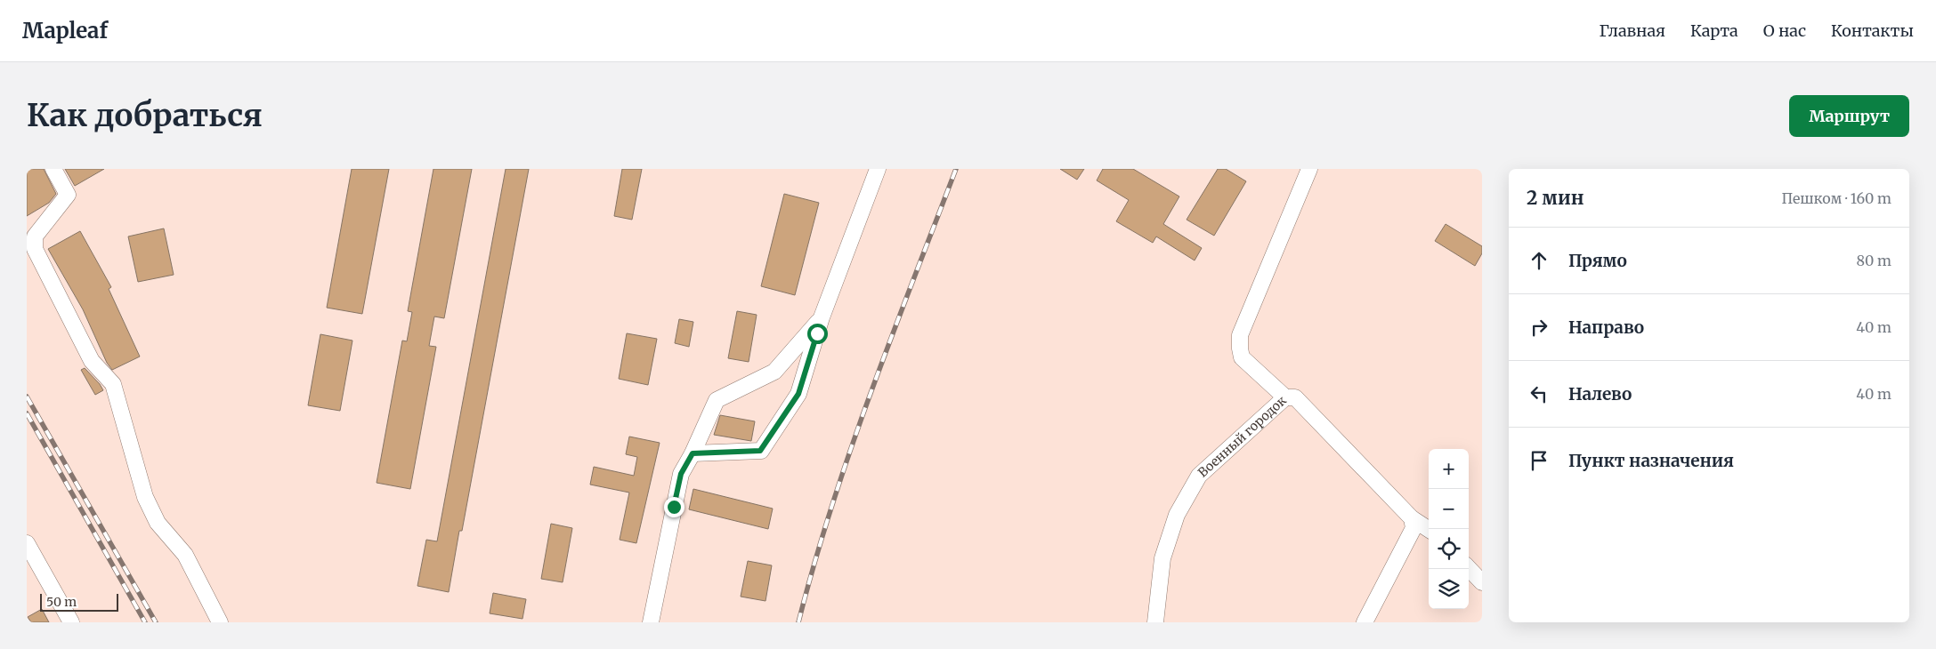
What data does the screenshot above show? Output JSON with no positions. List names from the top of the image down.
{
  "streets": {
    "street": ["Военный городок"]
  },
  "scale_bar": "50 m",
  "page": {
    "header": "Mapleaf",
    "nav": [
      "Главная",
      "Карта",
      "О нас",
      "Контакты"
    ],
    "buttons": "Маршрут",
    "title": "Как добраться",
    "heading": ["2 мин", "Пешком · 160 m"],
    "list": [
      ["Прямо", "80 m"],
      ["Направо", "40 m"],
      ["Налево", "40 m"],
      "Пункт назначения"
    ],
    "map_buttons": ["+", "−"],
    "scale": "50 m"
  }
}
